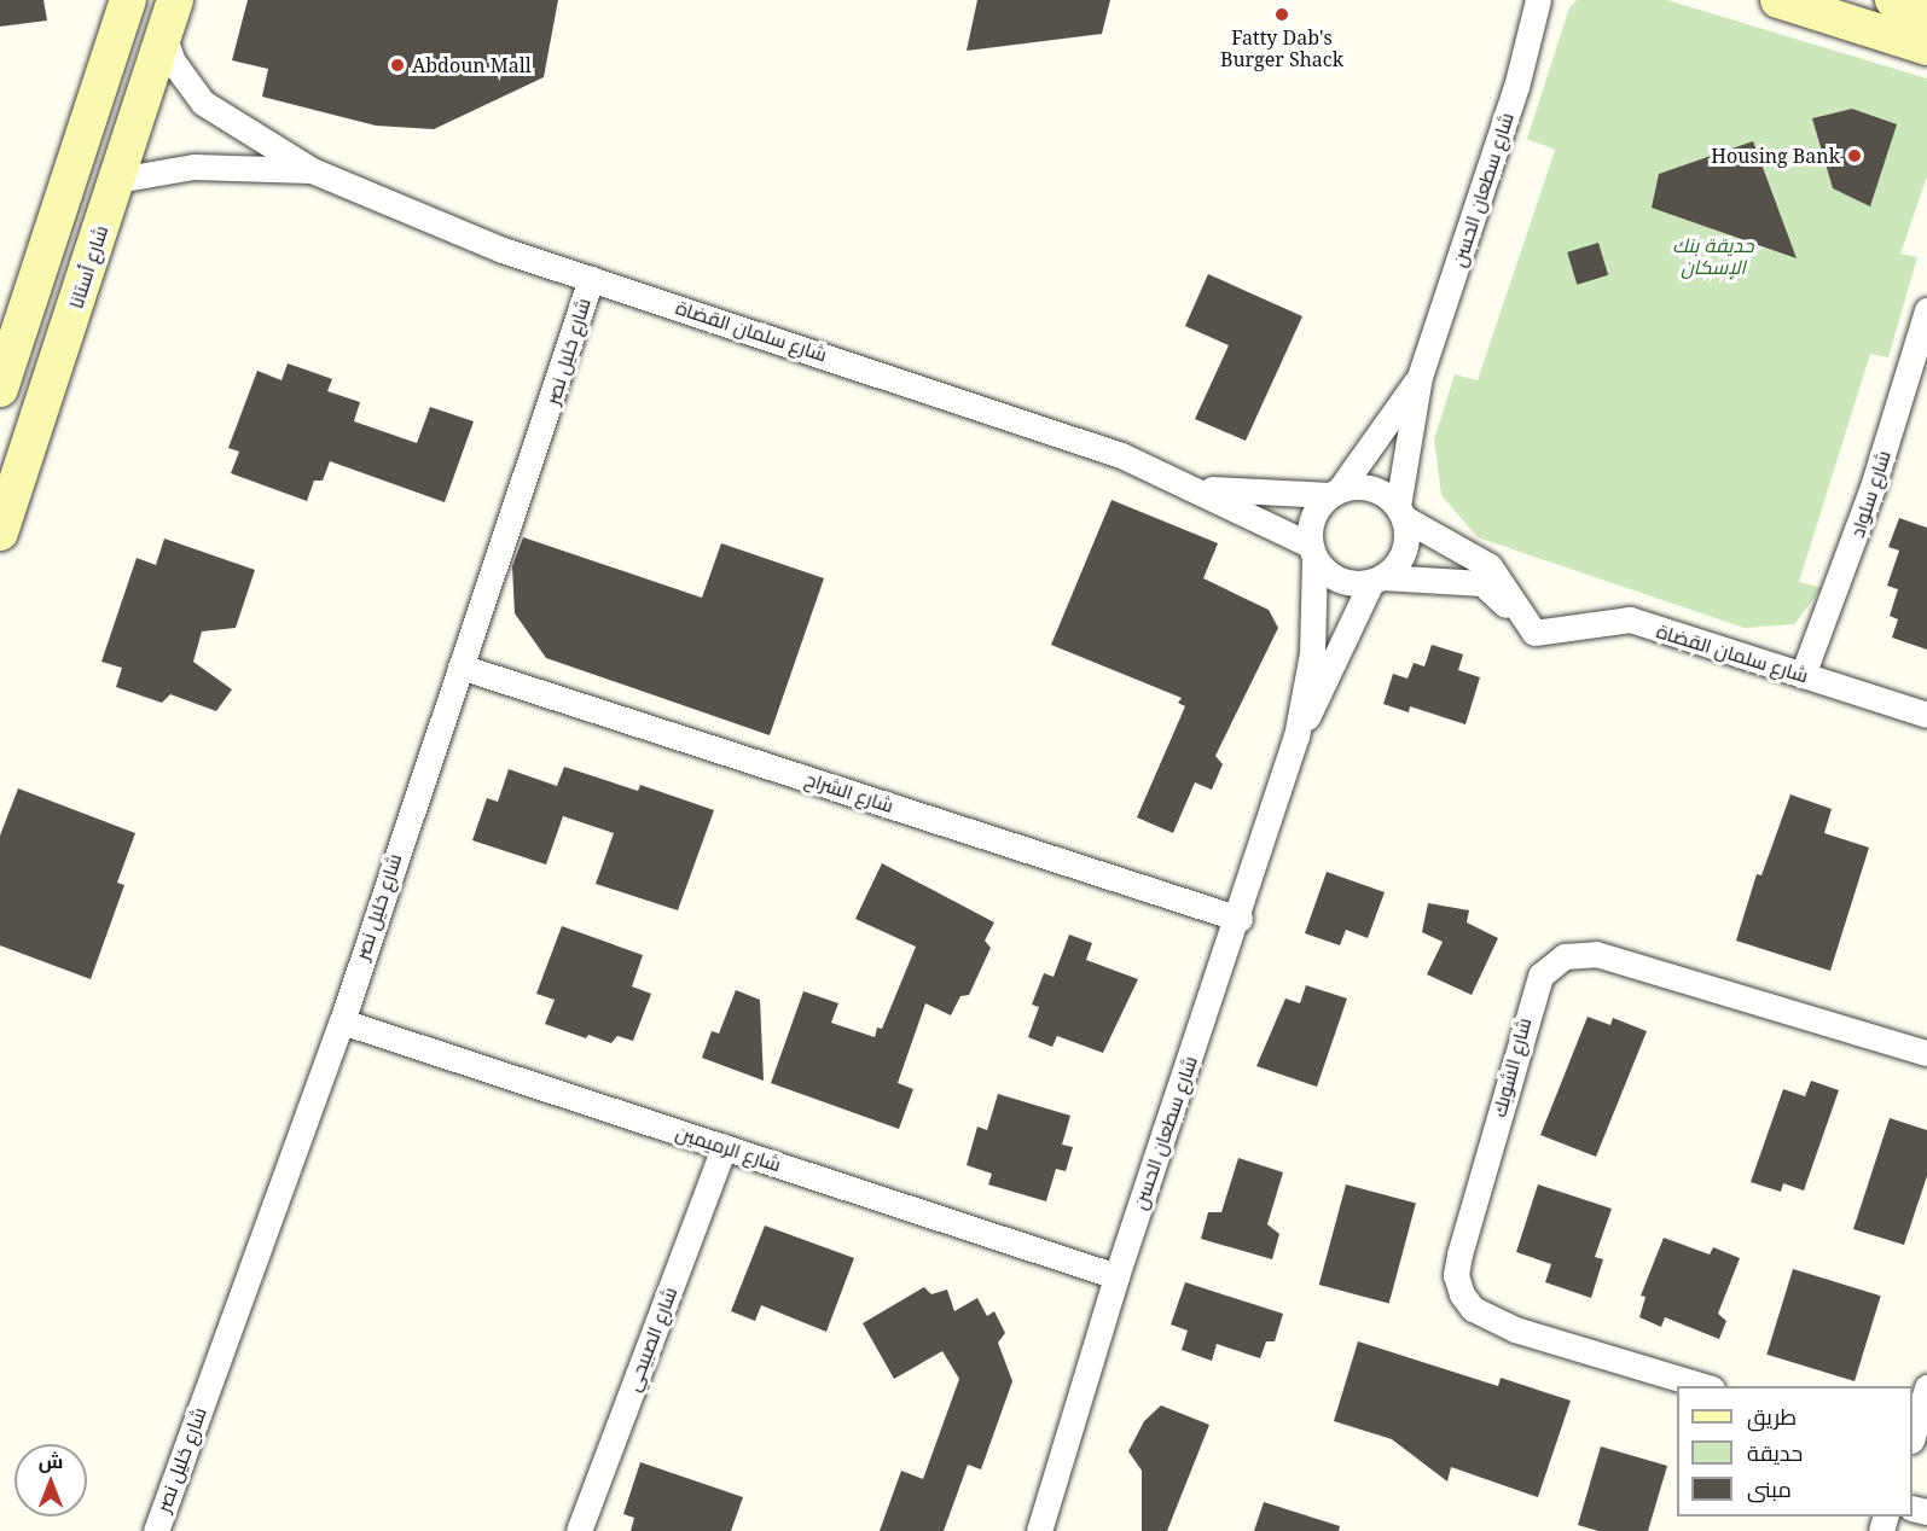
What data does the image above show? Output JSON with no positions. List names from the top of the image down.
{
  "streets": {
    "street": [
      "شارع سطعان الحسن",
      "شارع أستانا",
      "شارع سلمان القضاة",
      "شارع خليل نصر",
      "شارع سلواد",
      "شارع الشراح",
      "شارع الشوبك",
      "شارع الرميمين",
      "شارع الصبيحي"
    ]
  },
  "crossings": [
    ["شارع سطعان الحسن", "شارع سلمان القضاة"],
    ["شارع سطعان الحسن", "شارع الشراح"],
    ["شارع سطعان الحسن", "شارع الرميمين"],
    ["شارع أستانا", "شارع سلمان القضاة"],
    ["شارع سلمان القضاة", "شارع خليل نصر"],
    ["شارع سلمان القضاة", "شارع سلواد"],
    ["شارع خليل نصر", "شارع الشراح"],
    ["شارع خليل نصر", "شارع الرميمين"],
    ["شارع الرميمين", "شارع الصبيحي"]
  ],
  "parks": ["حديقة بنك الإسكان"],
  "places": ["Fatty Dab's Burger Shack", "Abdoun Mall", "Housing Bank"],
  "legend": ["طريق", "حديقة", "مبنى"],
  "north": "top"
}
